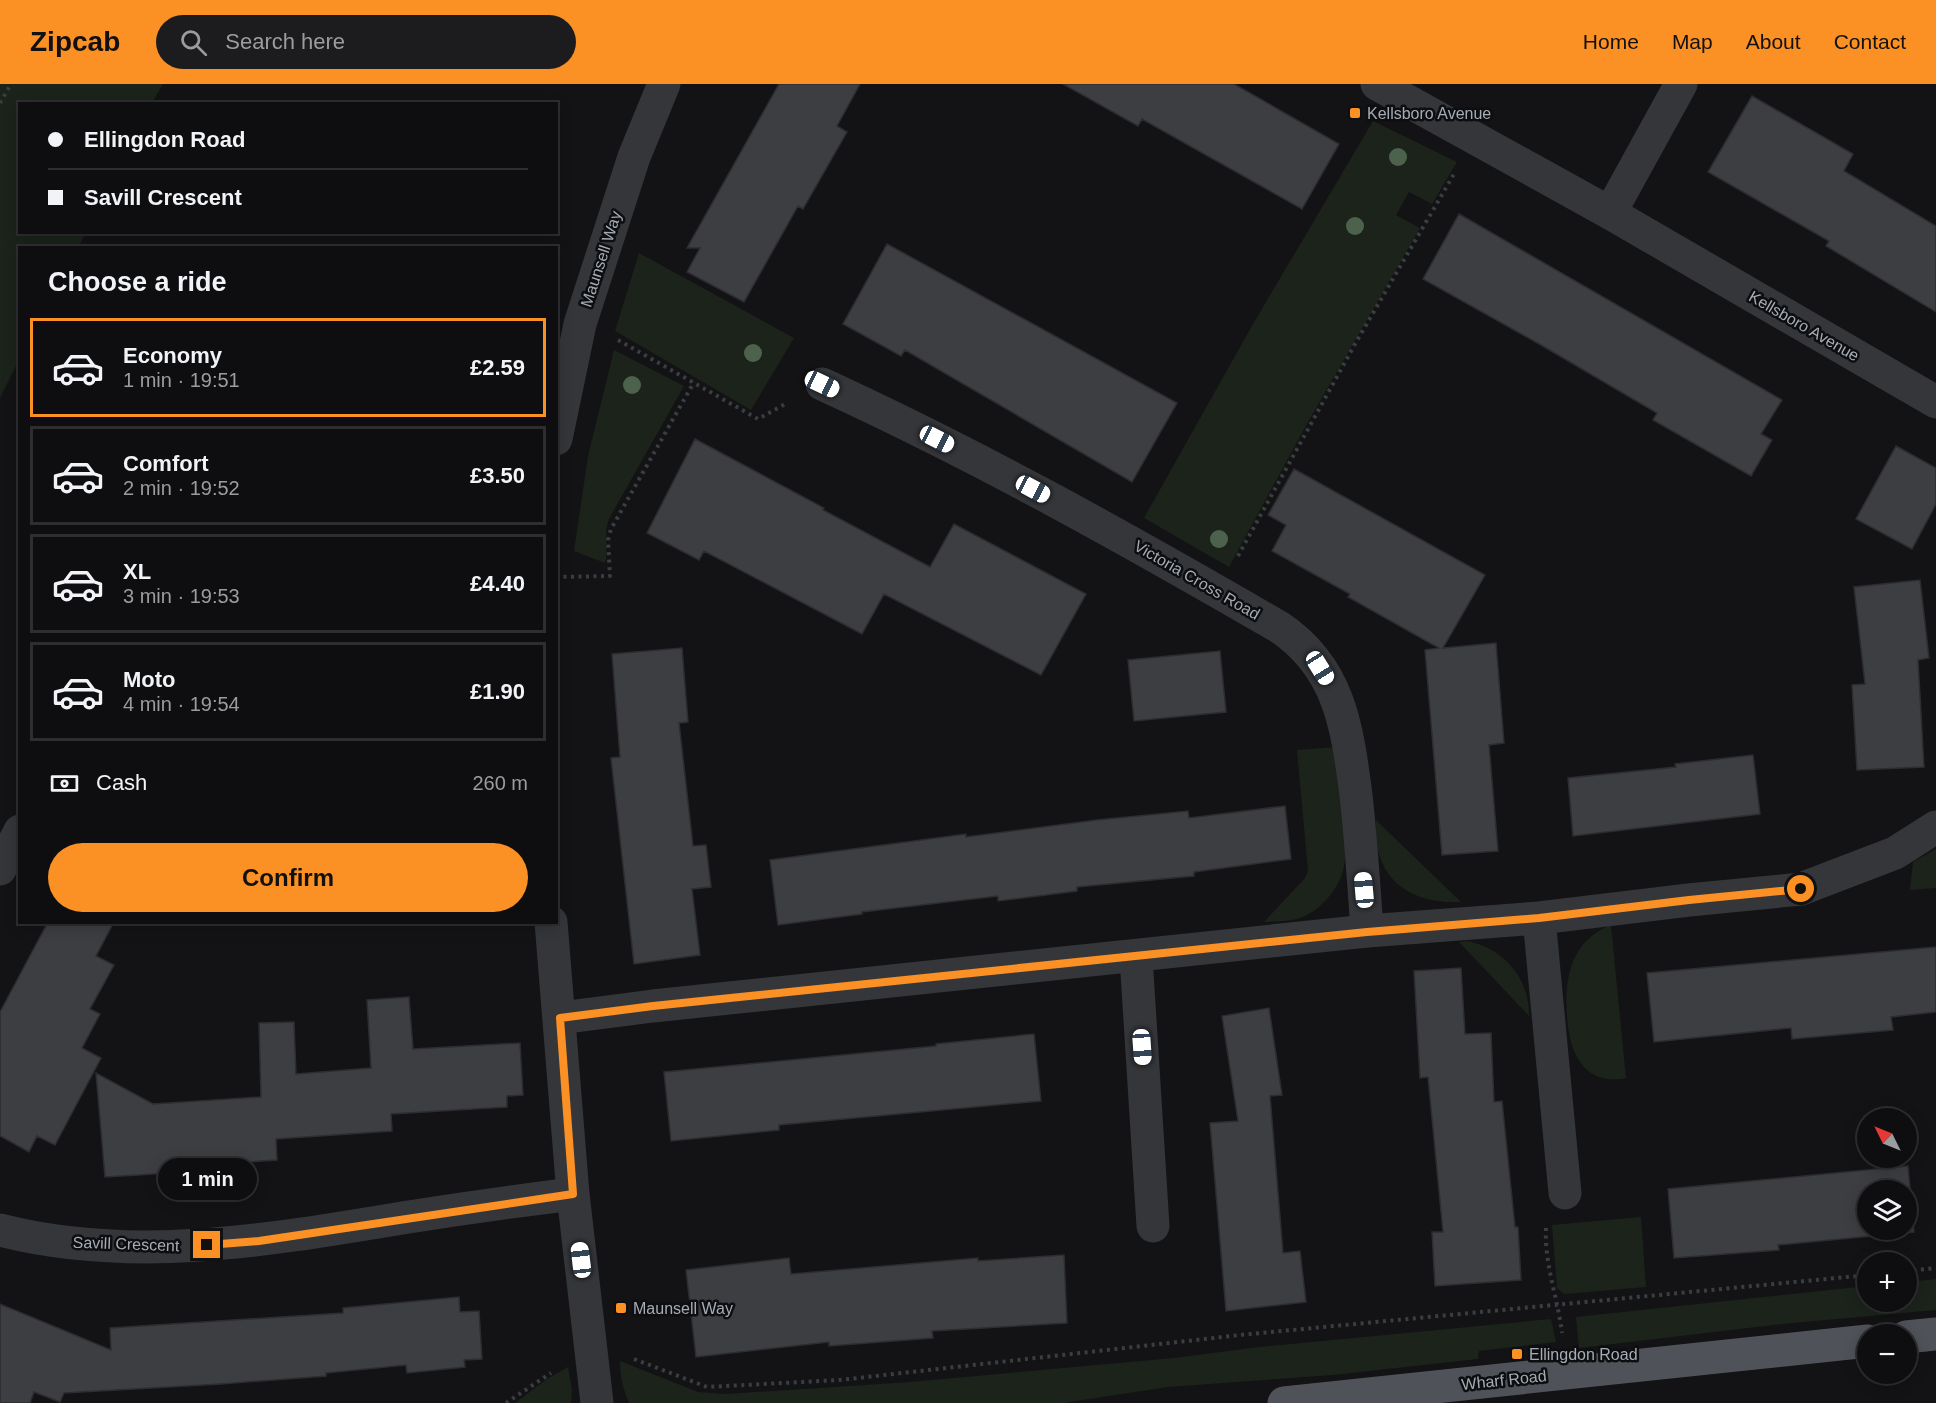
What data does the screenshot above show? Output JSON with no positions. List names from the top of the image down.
{
  "streets": {
    "main road": ["Wharf Road"],
    "street": [
      "Maunsell Way",
      "Kellsboro Avenue",
      "Victoria Cross Road",
      "Savill Crescent"
    ]
  },
  "places": {
    "transit": ["Kellsboro Avenue", "Maunsell Way", "Ellingdon Road"]
  },
  "north": "top left",
  "page": {
    "header": "Zipcab",
    "search": "Search here",
    "nav": [
      "Home",
      "Map",
      "About",
      "Contact"
    ],
    "banner": ["Ellingdon Road", "Savill Crescent"],
    "heading": "Choose a ride",
    "list": [
      {
        "name": "Economy",
        "note": "1 min · 19:51",
        "value": "£2.59"
      },
      {
        "name": "Comfort",
        "note": "2 min · 19:52",
        "value": "£3.50"
      },
      {
        "name": "XL",
        "note": "3 min · 19:53",
        "value": "£4.40"
      },
      {
        "name": "Moto",
        "note": "4 min · 19:54",
        "value": "£1.90"
      }
    ],
    "pay": ["Cash", "260 m"],
    "buttons": "Confirm",
    "map_buttons": ["+", "−"],
    "bubble": "1 min"
  }
}
